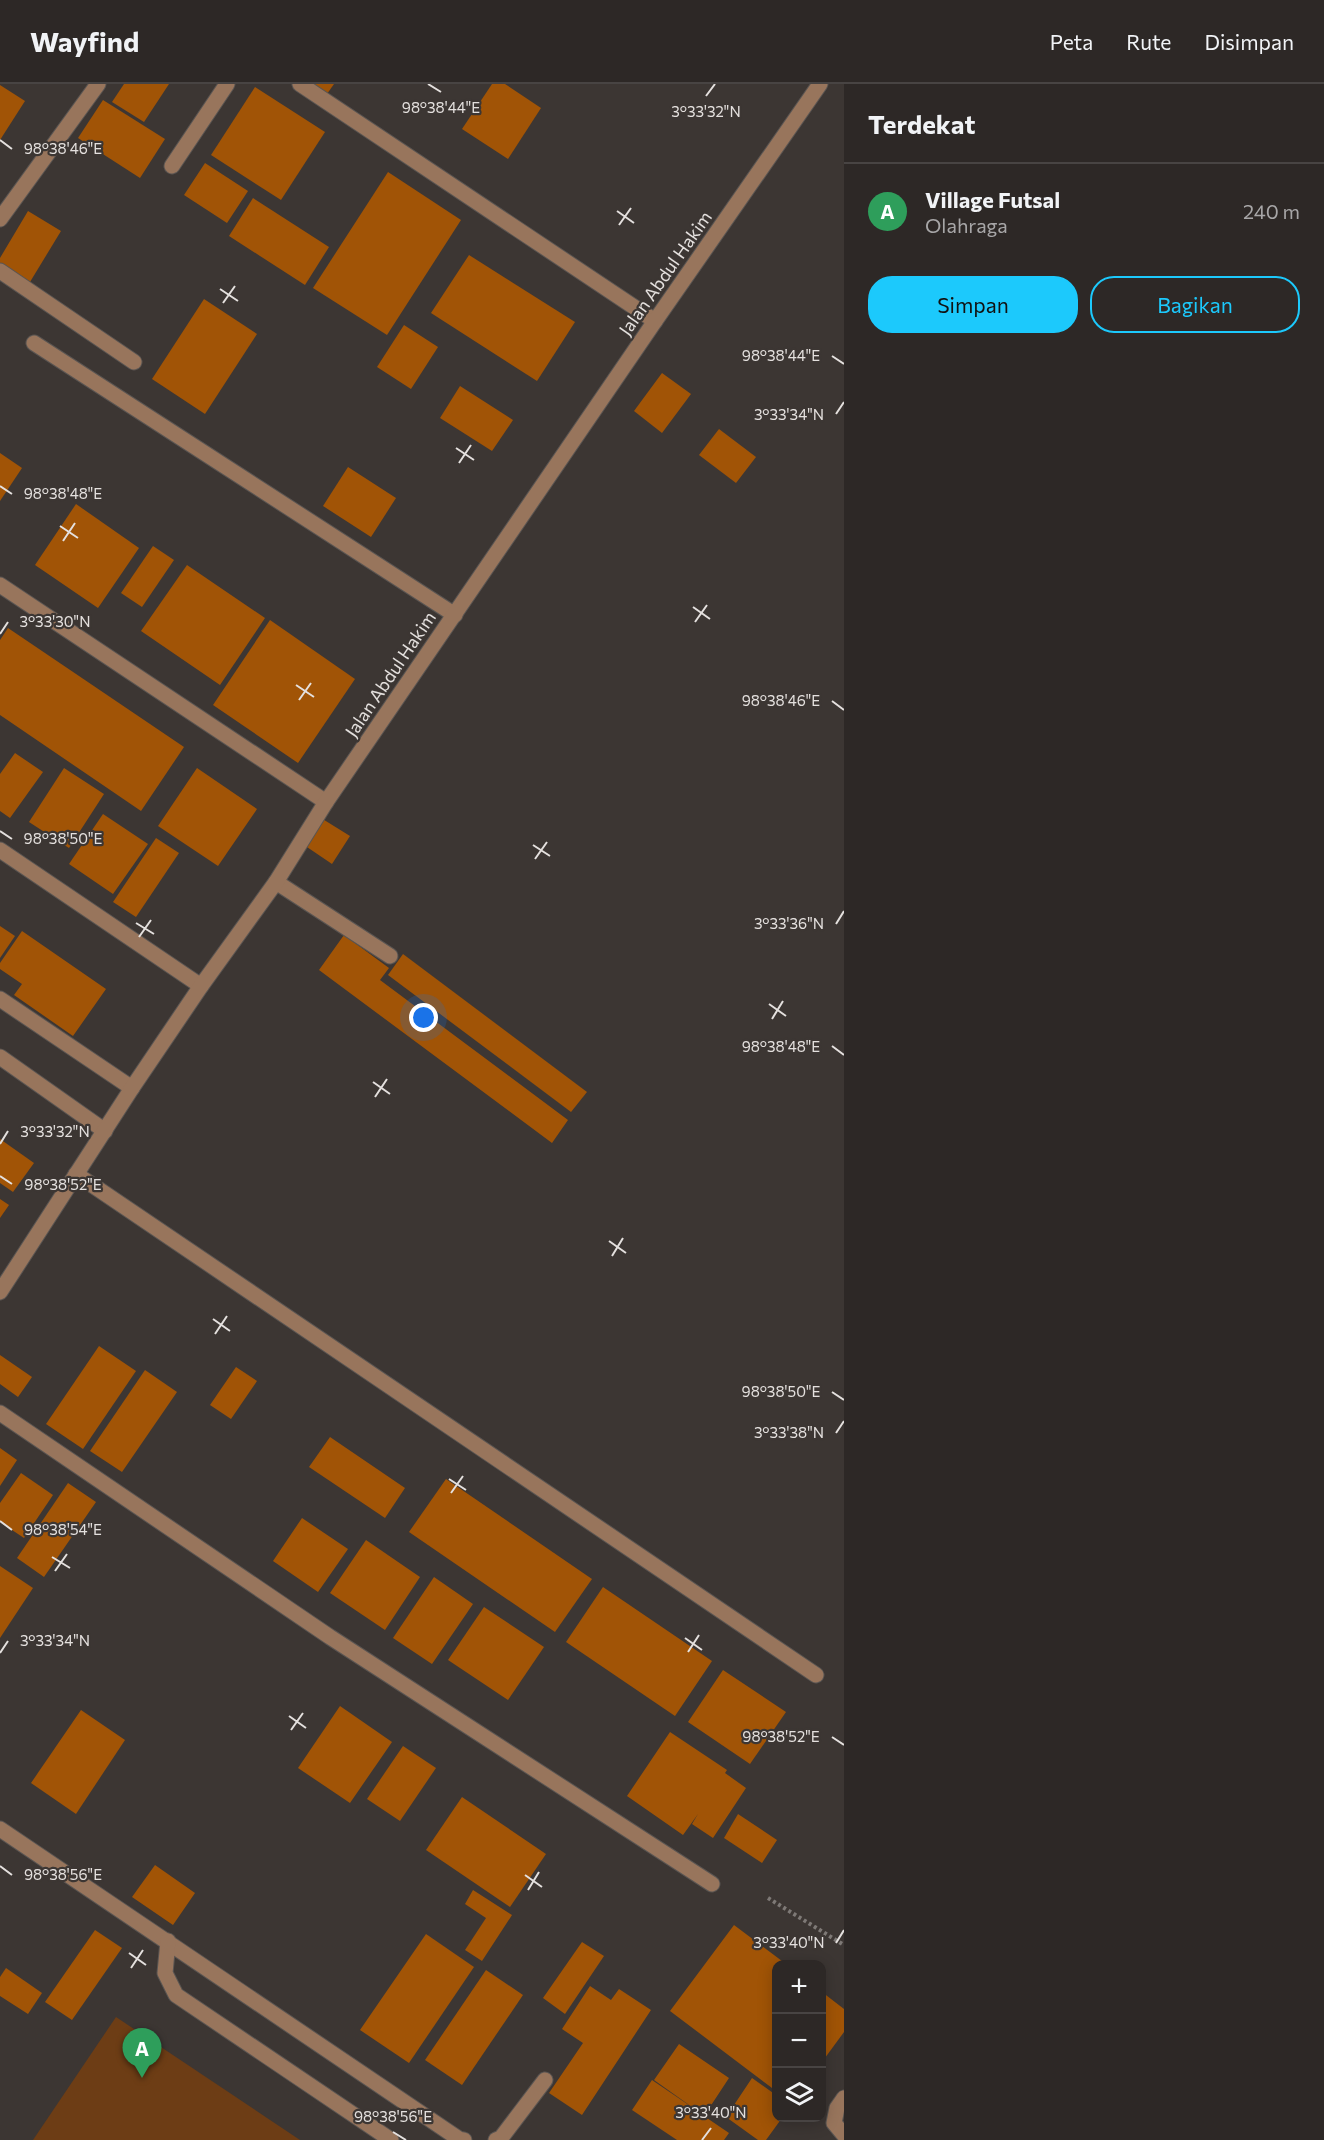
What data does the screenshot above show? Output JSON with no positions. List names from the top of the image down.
{
  "streets": {
    "street": ["Jalan Abdul Hakim"]
  },
  "page": {
    "header": "Wayfind",
    "nav": ["Peta", "Rute", "Disimpan"],
    "heading": "Terdekat",
    "list": [
      {
        "mark": "A",
        "name": "Village Futsal",
        "note": "Olahraga",
        "value": "240 m"
      }
    ],
    "buttons": ["Simpan", "Bagikan"],
    "map_buttons": ["+", "−"],
    "pins": "A"
  },
  "coordinates": [
    "98°38'44\"E",
    "3°33'32\"N",
    "98°38'46\"E",
    "3°33'34\"N",
    "98°38'48\"E",
    "3°33'30\"N",
    "98°38'50\"E",
    "3°33'36\"N",
    "98°38'52\"E",
    "3°33'38\"N",
    "98°38'54\"E",
    "98°38'56\"E",
    "3°33'40\"N"
  ]
}
